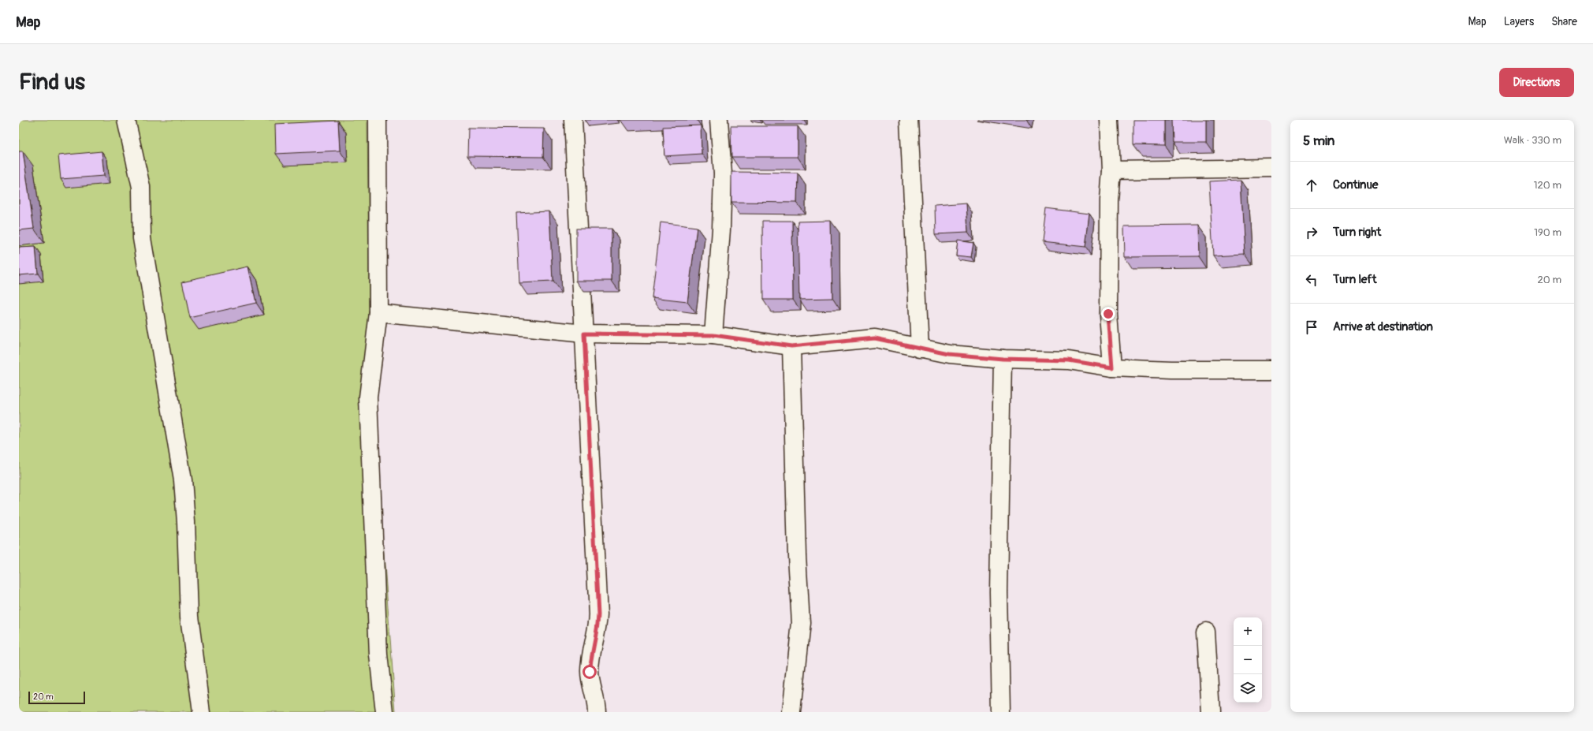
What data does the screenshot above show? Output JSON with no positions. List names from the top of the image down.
{
  "scale_bar": "20 m",
  "page": {
    "header": "Map",
    "nav": ["Map", "Layers", "Share"],
    "buttons": "Directions",
    "title": "Find us",
    "heading": ["5 min", "Walk · 330 m"],
    "list": [
      ["Continue", "120 m"],
      ["Turn right", "190 m"],
      ["Turn left", "20 m"],
      "Arrive at destination"
    ],
    "map_buttons": ["+", "−"],
    "scale": "20 m"
  }
}
